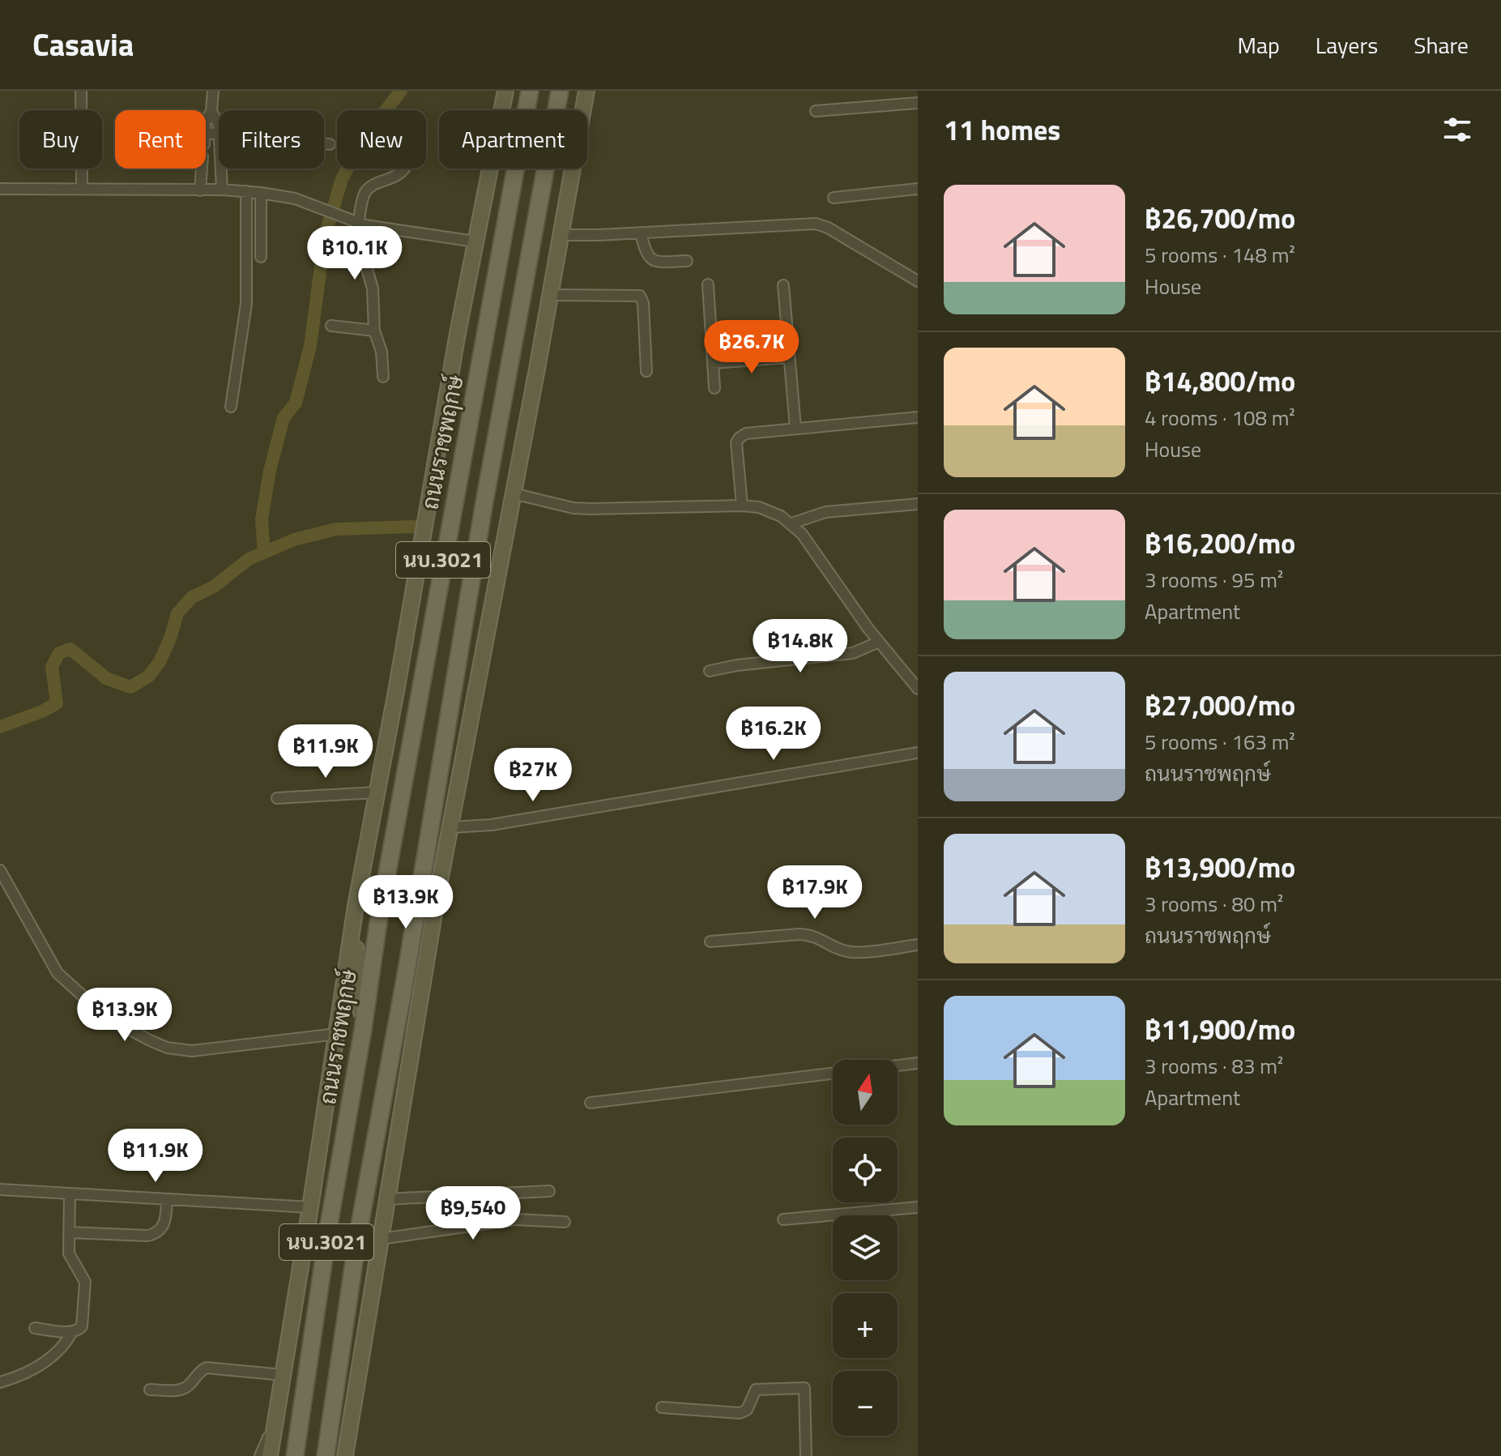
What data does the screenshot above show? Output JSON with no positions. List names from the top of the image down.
{
  "streets": {
    "main road": ["ถนนราชพฤกษ์", "นบ.3021"]
  },
  "north": "top",
  "page": {
    "header": "Casavia",
    "nav": ["Map", "Layers", "Share"],
    "heading": "11 homes",
    "chip": [
      "Buy",
      "Rent",
      "Filters",
      "New",
      "Apartment"
    ],
    "list": [
      {
        "name": "฿26,700/mo",
        "note": "5 rooms · 148 m² · House"
      },
      {
        "name": "฿14,800/mo",
        "note": "4 rooms · 108 m² · House"
      },
      {
        "name": "฿16,200/mo",
        "note": "3 rooms · 95 m² · Apartment"
      },
      {
        "name": "฿27,000/mo",
        "note": "5 rooms · 163 m² · ถนนราชพฤกษ์"
      },
      {
        "name": "฿13,900/mo",
        "note": "3 rooms · 80 m² · ถนนราชพฤกษ์"
      },
      {
        "name": "฿11,900/mo",
        "note": "3 rooms · 83 m² · Apartment"
      }
    ],
    "price": [
      "฿10.1K",
      "฿26.7K",
      "฿14.8K",
      "฿16.2K",
      "฿11.9K",
      "฿27K",
      "฿17.9K",
      "฿13.9K",
      "฿13.9K",
      "฿11.9K",
      "฿9,540"
    ],
    "map_buttons": ["+", "−"]
  }
}
